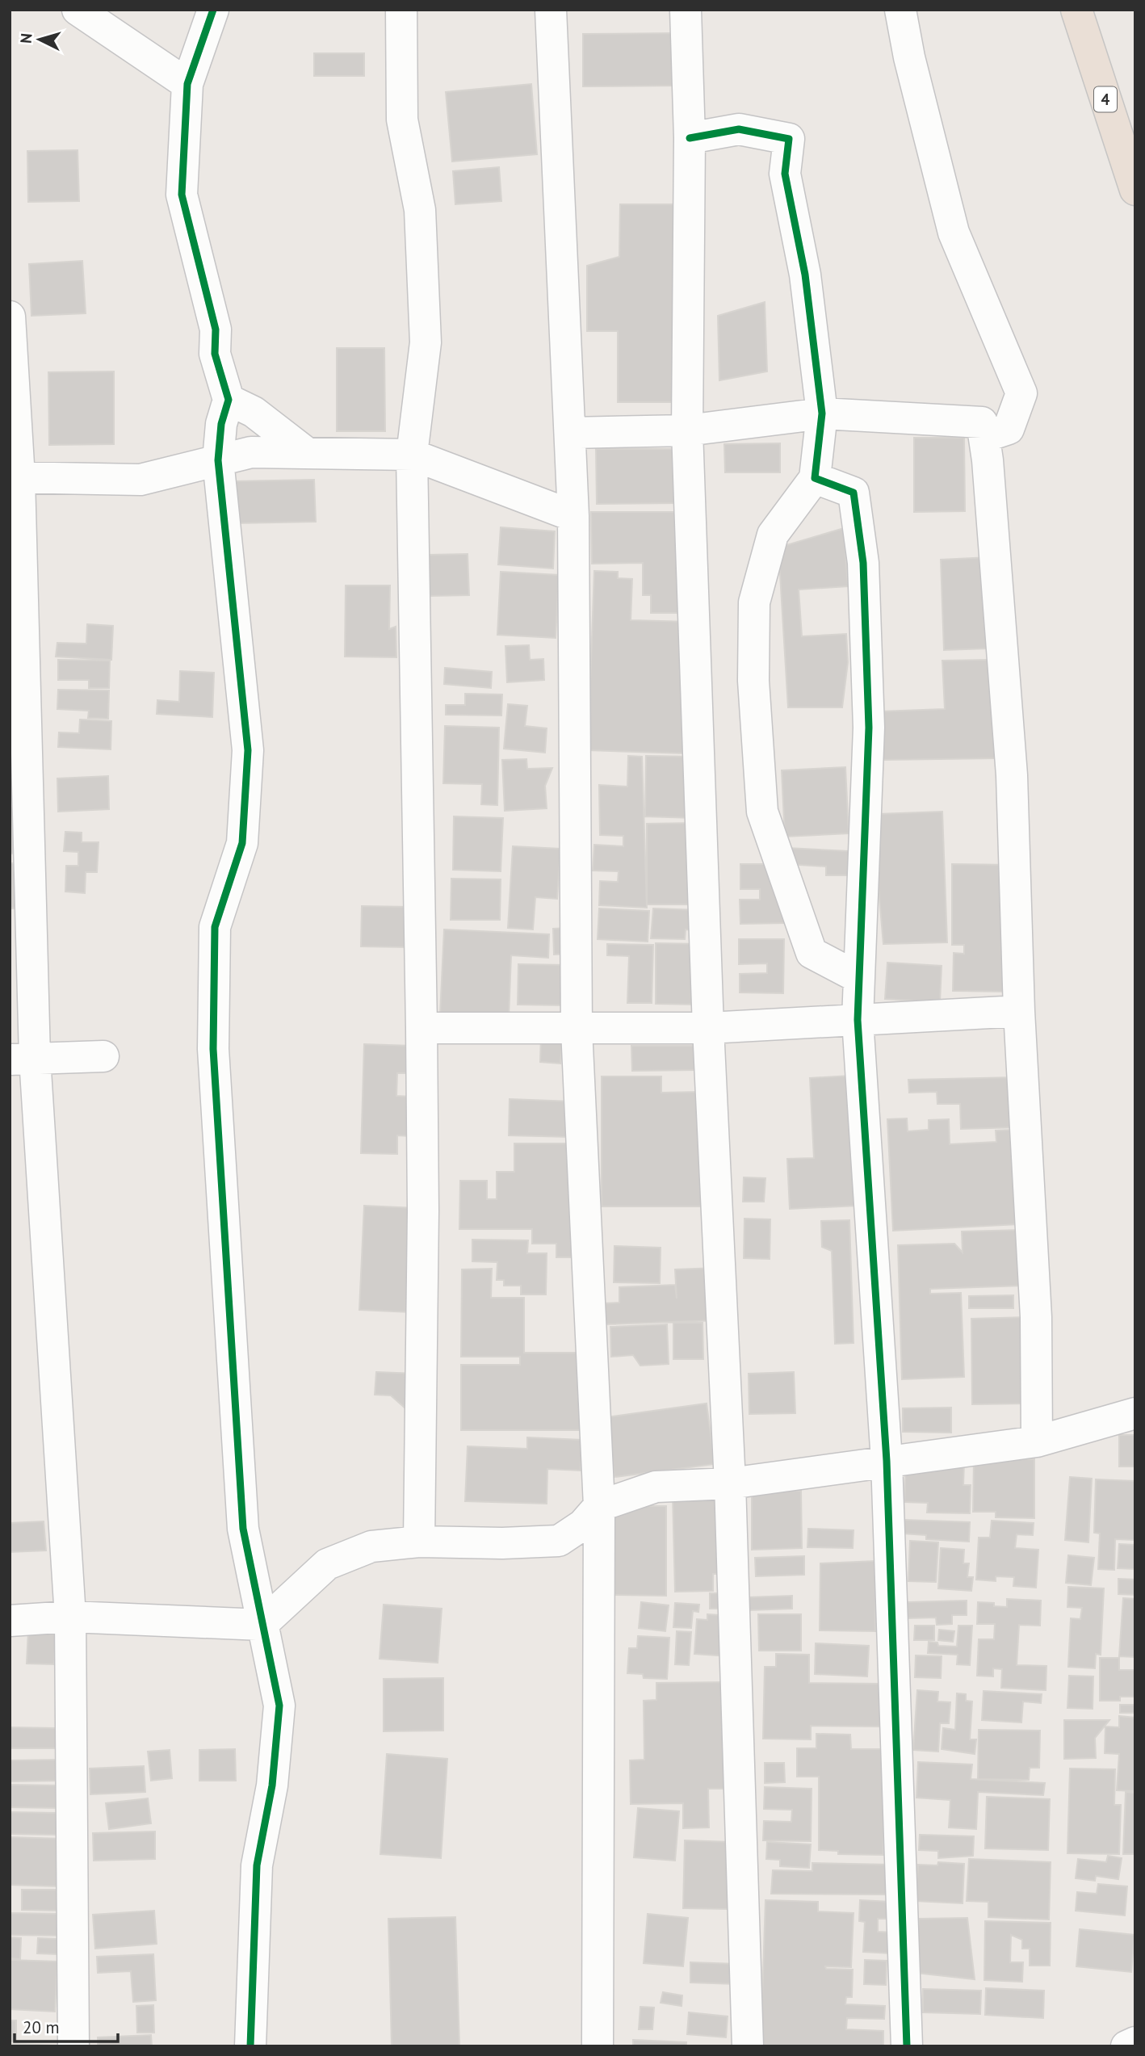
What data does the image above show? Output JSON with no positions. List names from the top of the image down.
{
  "streets": {
    "highway": ["4"]
  },
  "scale_bar": "20 m",
  "north": "left"
}
